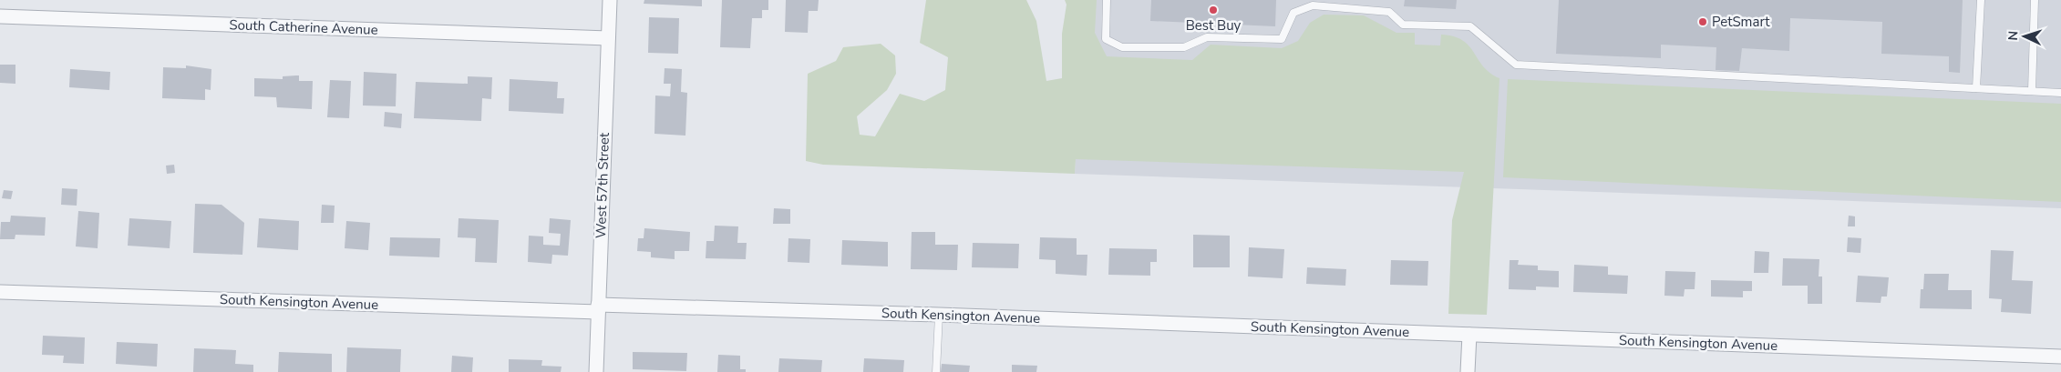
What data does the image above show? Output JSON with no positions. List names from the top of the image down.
{
  "streets": {
    "street": ["South Catherine Avenue", "West 57th Street", "South Kensington Avenue"]
  },
  "crossings": [
    ["South Catherine Avenue", "West 57th Street"],
    ["West 57th Street", "South Kensington Avenue"]
  ],
  "places": ["Best Buy", "PetSmart"],
  "north": "left"
}
